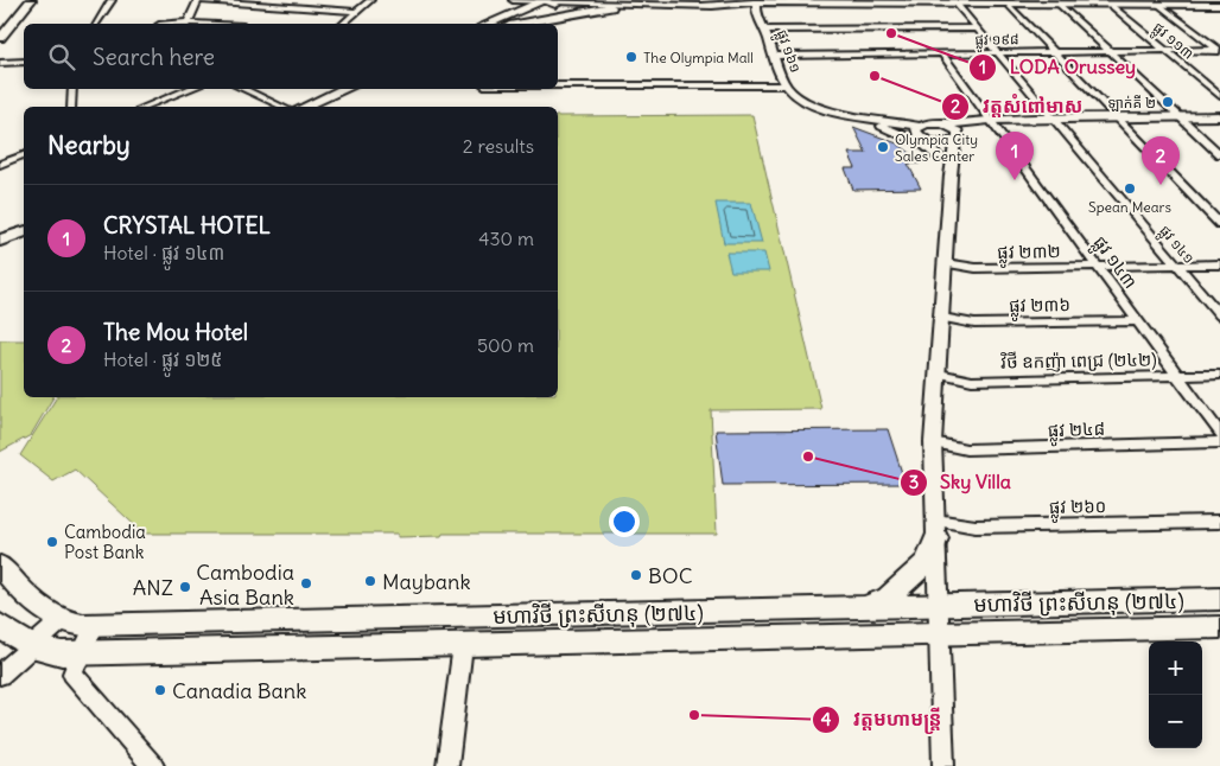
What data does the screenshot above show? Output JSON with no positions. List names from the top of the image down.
{
  "streets": {
    "main road": ["មហាវិថី ព្រះសីហនុ (២៧៤)"],
    "street": [
      "ផ្លូវ ១៩៨",
      "ផ្លូវ ១១៣",
      "ផ្លូវ ១៦១",
      "ផ្លូវ ១៤១",
      "ផ្លូវ ២៣២",
      "ផ្លូវ ១៤៣",
      "ផ្លូវ ២៣៦",
      "វិថី ឧកញ៉ា ពេជ្រ (២៤២)",
      "ផ្លូវ ២៤៨",
      "ផ្លូវ ២៦០"
    ]
  },
  "crossings": [
    ["ផ្លូវ ១៩៨", "ផ្លូវ ១១៣"],
    ["ផ្លូវ ១៩៨", "ផ្លូវ ១៦១"],
    ["ផ្លូវ ១៩៨", "ផ្លូវ ១៤១"],
    ["ផ្លូវ ១៩៨", "ផ្លូវ ១៤៣"],
    ["ផ្លូវ ១៤១", "ផ្លូវ ២៣២"],
    ["ផ្លូវ ២៣២", "ផ្លូវ ១៤៣"],
    ["ផ្លូវ ១៤៣", "ផ្លូវ ២៣៦"],
    ["ផ្លូវ ១៤៣", "វិថី ឧកញ៉ា ពេជ្រ (២៤២)"]
  ],
  "places": [
    "LODA Orussey",
    "The Olympia Mall",
    "វត្តសំពៅមាស",
    "ឡាក់គី ២",
    "Olympia City Sales Center",
    "Spean Mears",
    "Sky Villa",
    "Cambodia Post Bank",
    "BOC",
    "Maybank",
    "Cambodia Asia Bank",
    "ANZ",
    "Canadia Bank",
    "វត្តមហាមន្រ្តី"
  ],
  "page": {
    "search": "Search here",
    "heading": ["Nearby", "2 results"],
    "pins": ["1", "2"],
    "list": [
      {
        "mark": "1",
        "name": "CRYSTAL HOTEL",
        "note": "Hotel · ផ្លូវ ១៤៣",
        "value": "430 m"
      },
      {
        "mark": "2",
        "name": "The Mou Hotel",
        "note": "Hotel · ផ្លូវ ១២៥",
        "value": "500 m"
      }
    ],
    "map_buttons": ["+", "−"]
  }
}
